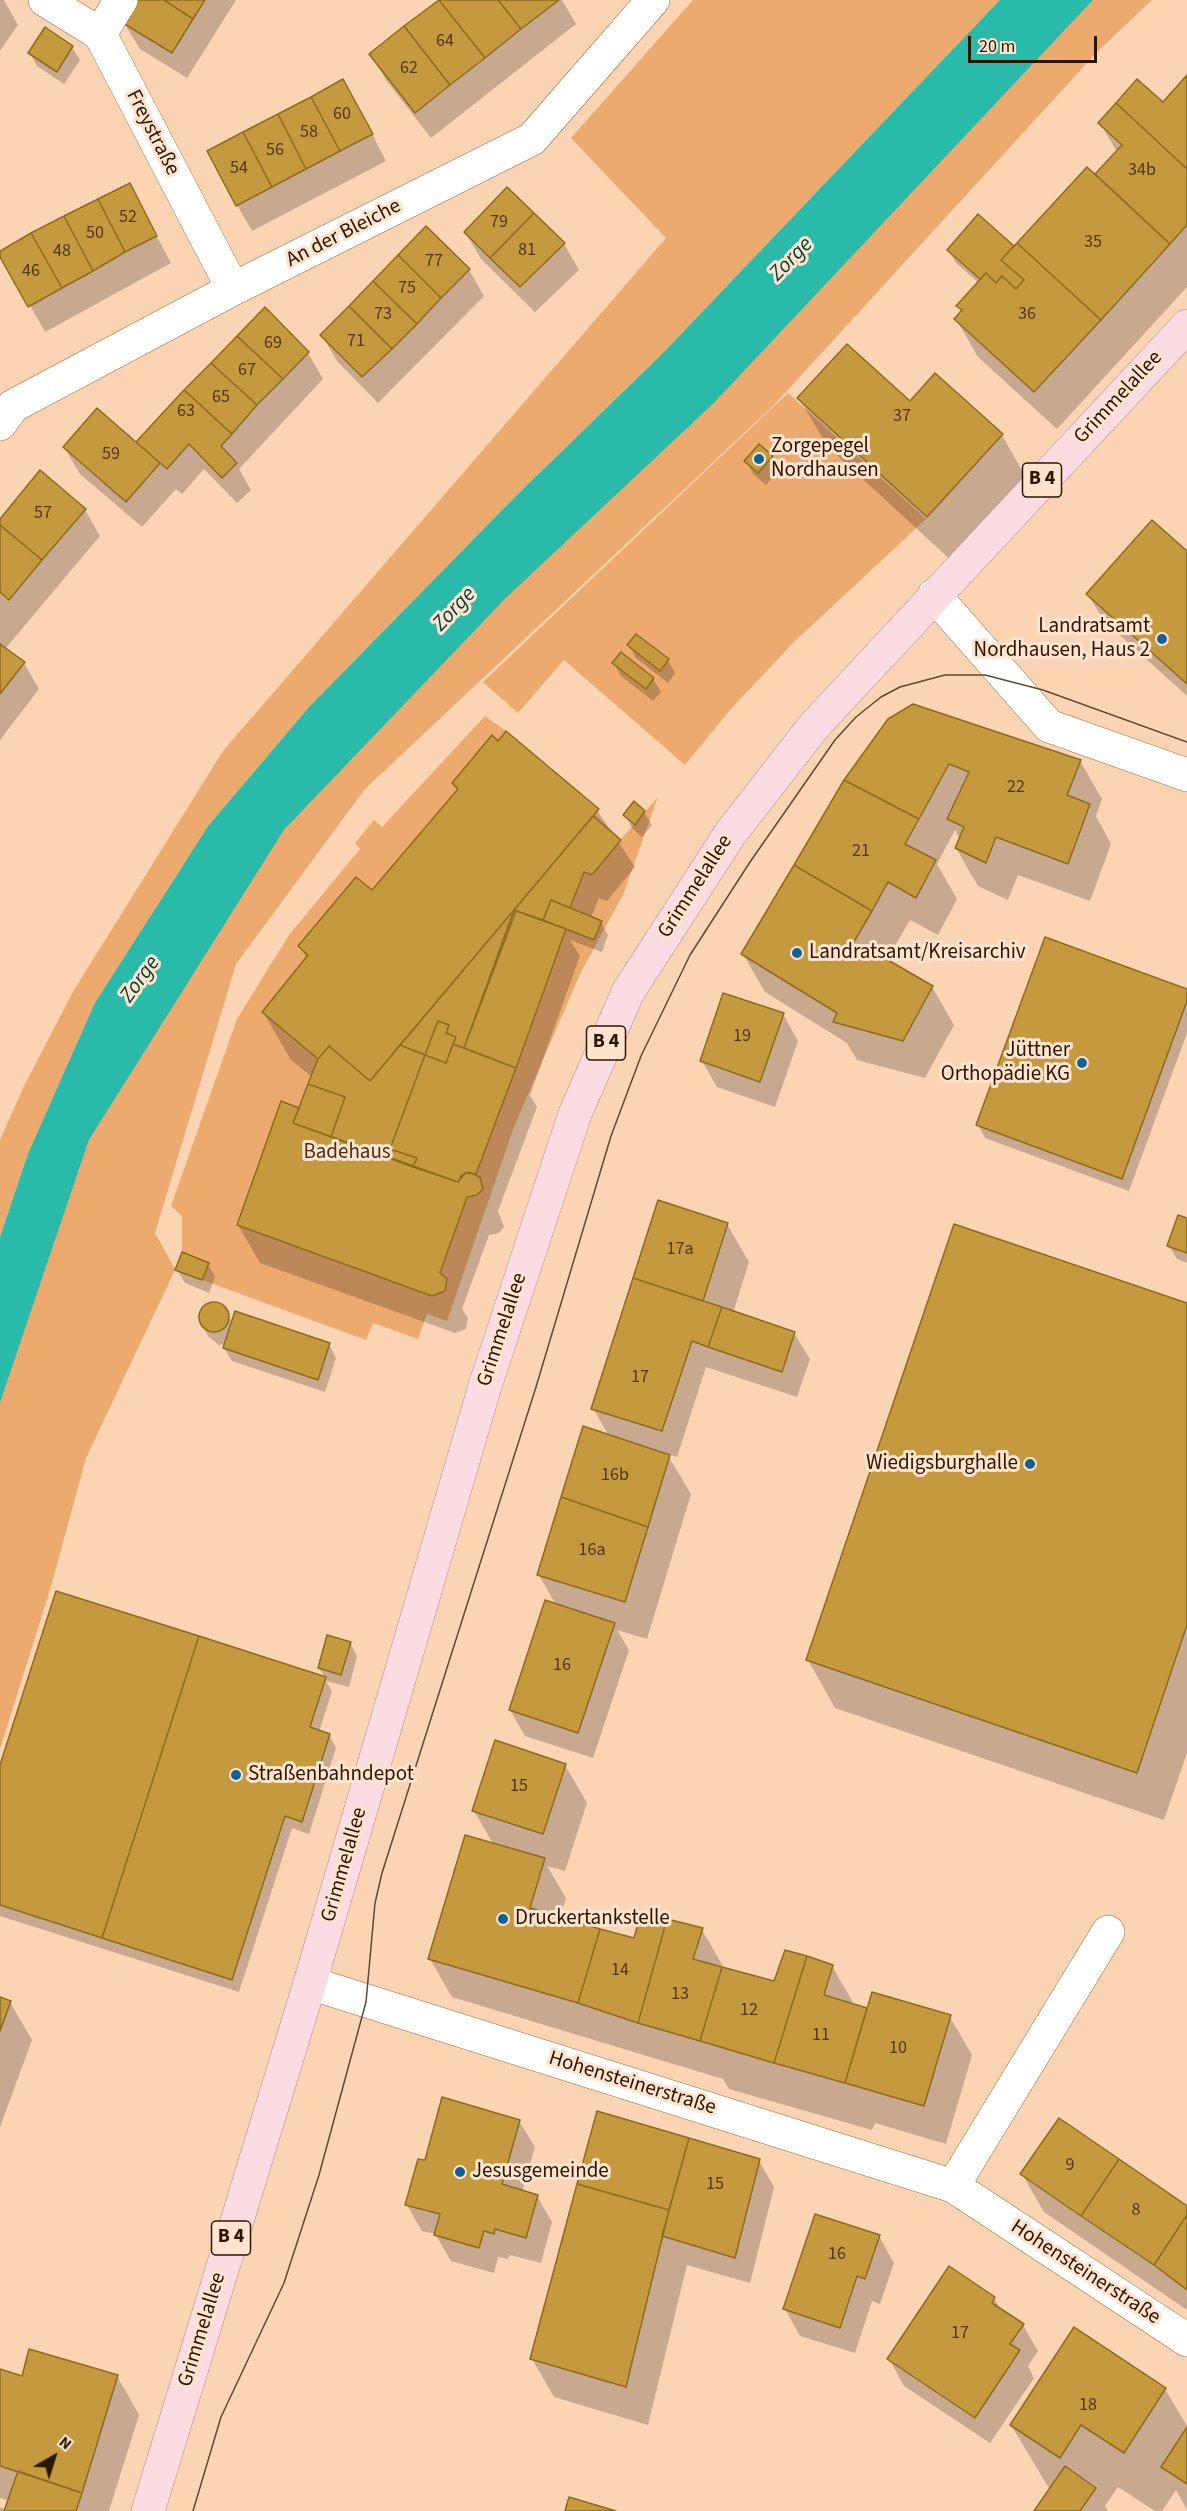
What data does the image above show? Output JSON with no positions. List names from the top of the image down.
{
  "streets": {
    "main road": ["Grimmelallee", "B 4"],
    "street": ["Freystraße", "An der Bleiche", "Hohensteinerstraße"]
  },
  "crossings": [
    ["Freystraße", "An der Bleiche"],
    ["Grimmelallee", "Hohensteinerstraße"]
  ],
  "water": ["Zorge"],
  "parks": ["Badehaus"],
  "places": [
    "Zorgepegel Nordhausen",
    "Landratsamt Nordhausen, Haus 2",
    "Landratsamt/Kreisarchiv",
    "Jüttner Orthopädie KG",
    "Wiedigsburghalle",
    "Straßenbahndepot",
    "Druckertankstelle",
    "Jesusgemeinde"
  ],
  "house_numbers": [
    "64",
    "62",
    "60",
    "58",
    "56",
    "54",
    "34b",
    "52",
    "79",
    "50",
    "35",
    "81",
    "48",
    "77",
    "46",
    "75",
    "73",
    "36",
    "71",
    "69",
    "67",
    "65",
    "63",
    "37",
    "59",
    "57",
    "22",
    "21",
    "19",
    "17a",
    "17",
    "16b",
    "16a",
    "16",
    "15",
    "14",
    "13",
    "12",
    "11",
    "10",
    "9",
    "15",
    "8",
    "16",
    "17",
    "18"
  ],
  "scale_bar": "20 m",
  "north": "top right"
}
